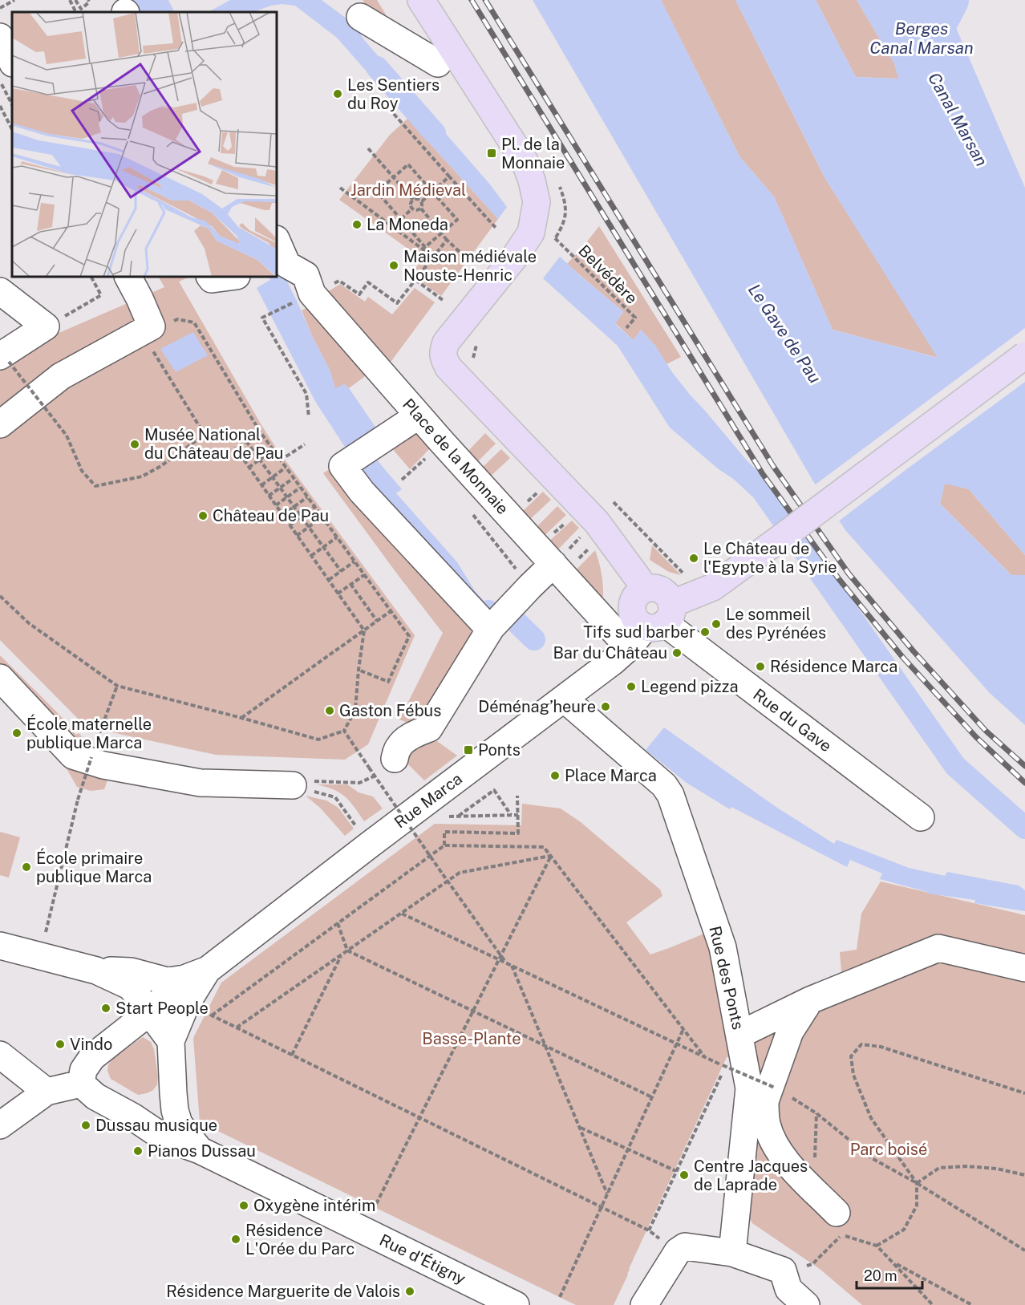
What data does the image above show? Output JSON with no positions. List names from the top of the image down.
{
  "streets": {
    "street": [
      "Place de la Monnaie",
      "Rue du Gave",
      "Rue Marca",
      "Rue des Ponts",
      "Rue d'Étigny"
    ],
    "path": ["Belvédère"]
  },
  "crossings": [
    ["Place de la Monnaie", "Rue Marca"],
    ["Rue du Gave", "Rue Marca"],
    ["Rue Marca", "Rue des Ponts"],
    ["Rue Marca", "Rue d'Étigny"]
  ],
  "water": ["Berges Canal Marsan", "Canal Marsan", "Le Gave de Pau"],
  "parks": ["Jardin Médieval", "Basse-Plante", "Parc boisé"],
  "places": {
    "other": [
      "Les Sentiers du Roy",
      "La Moneda",
      "Maison médiévale Nouste-Henric",
      "Musée National du Château de Pau",
      "Château de Pau",
      "Le Château de l'Egypte à la Syrie",
      "Le sommeil des Pyrénées",
      "Tifs sud barber",
      "Bar du Château",
      "Résidence Marca",
      "Legend pizza",
      "Déménag’heure",
      "Gaston Fébus",
      "École maternelle publique Marca",
      "Place Marca",
      "École primaire publique Marca",
      "Start People",
      "Vindo",
      "Dussau musique",
      "Pianos Dussau",
      "Centre Jacques de Laprade",
      "Oxygène intérim",
      "Résidence L'Orée du Parc",
      "Résidence Marguerite de Valois"
    ],
    "transit": ["Pl. de la Monnaie", "Ponts"]
  },
  "scale_bar": "20 m"
}
